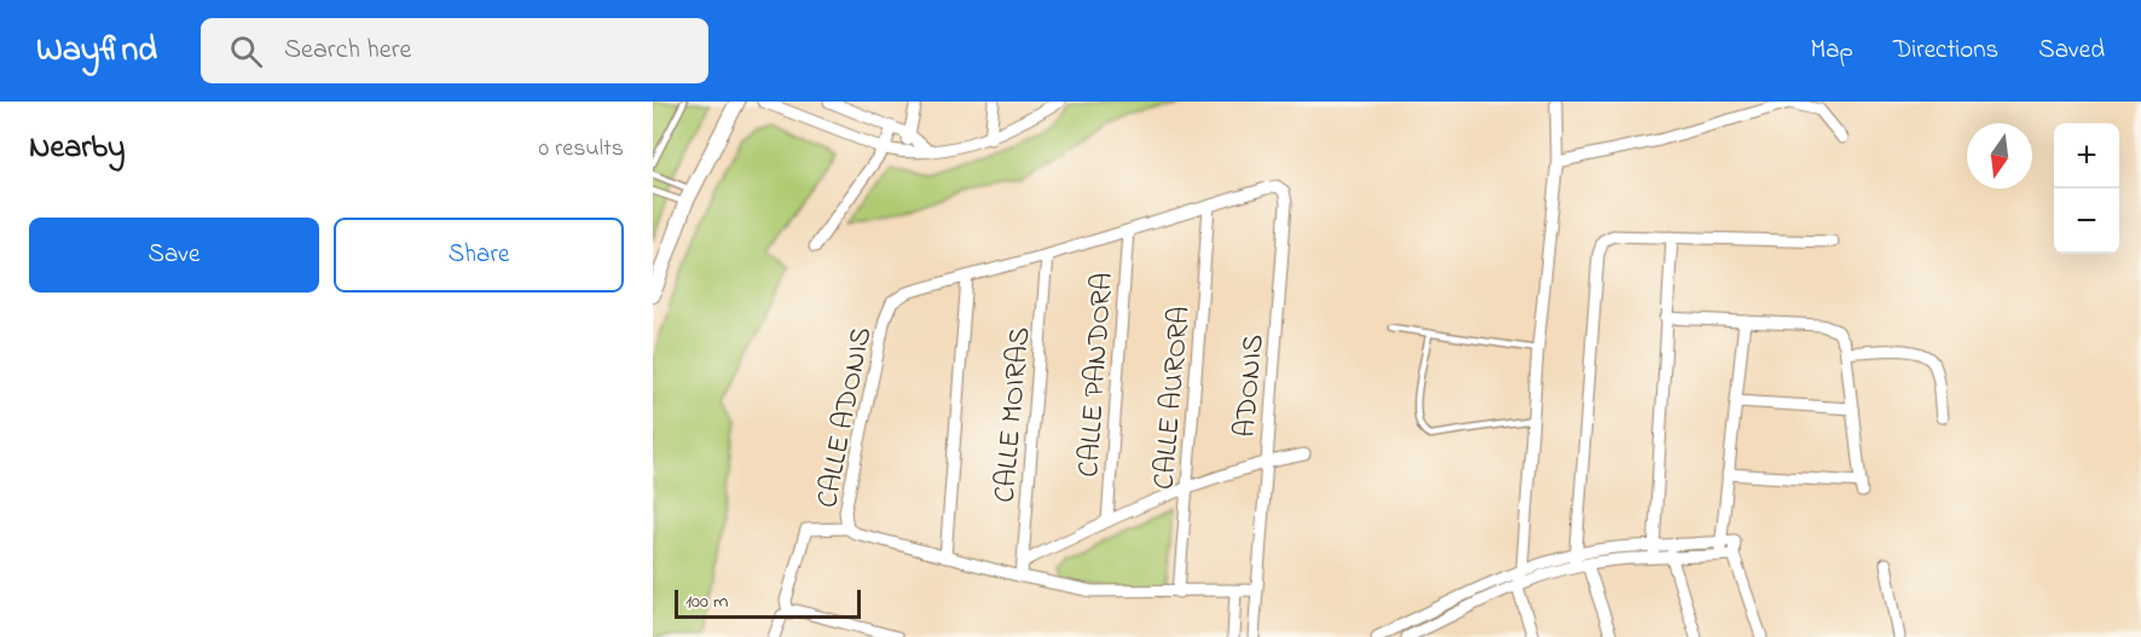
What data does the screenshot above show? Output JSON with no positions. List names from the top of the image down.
{
  "streets": {
    "street": [
      "CALLE PANDORA",
      "ADONIS",
      "CALLE AURORA",
      "CALLE MOIRAS",
      "CALLE ADONIS"
    ]
  },
  "crossings": [
    ["CALLE PANDORA", "CALLE ADONIS"],
    ["ADONIS", "CALLE ADONIS"],
    ["CALLE AURORA", "CALLE ADONIS"],
    ["CALLE MOIRAS", "CALLE ADONIS"]
  ],
  "scale_bar": "100 m",
  "north": "bottom",
  "page": {
    "header": "Wayfind",
    "search": "Search here",
    "nav": ["Map", "Directions", "Saved"],
    "heading": ["Nearby", "0 results"],
    "map_buttons": ["+", "−"],
    "buttons": ["Save", "Share"],
    "scale": "100 m"
  }
}
